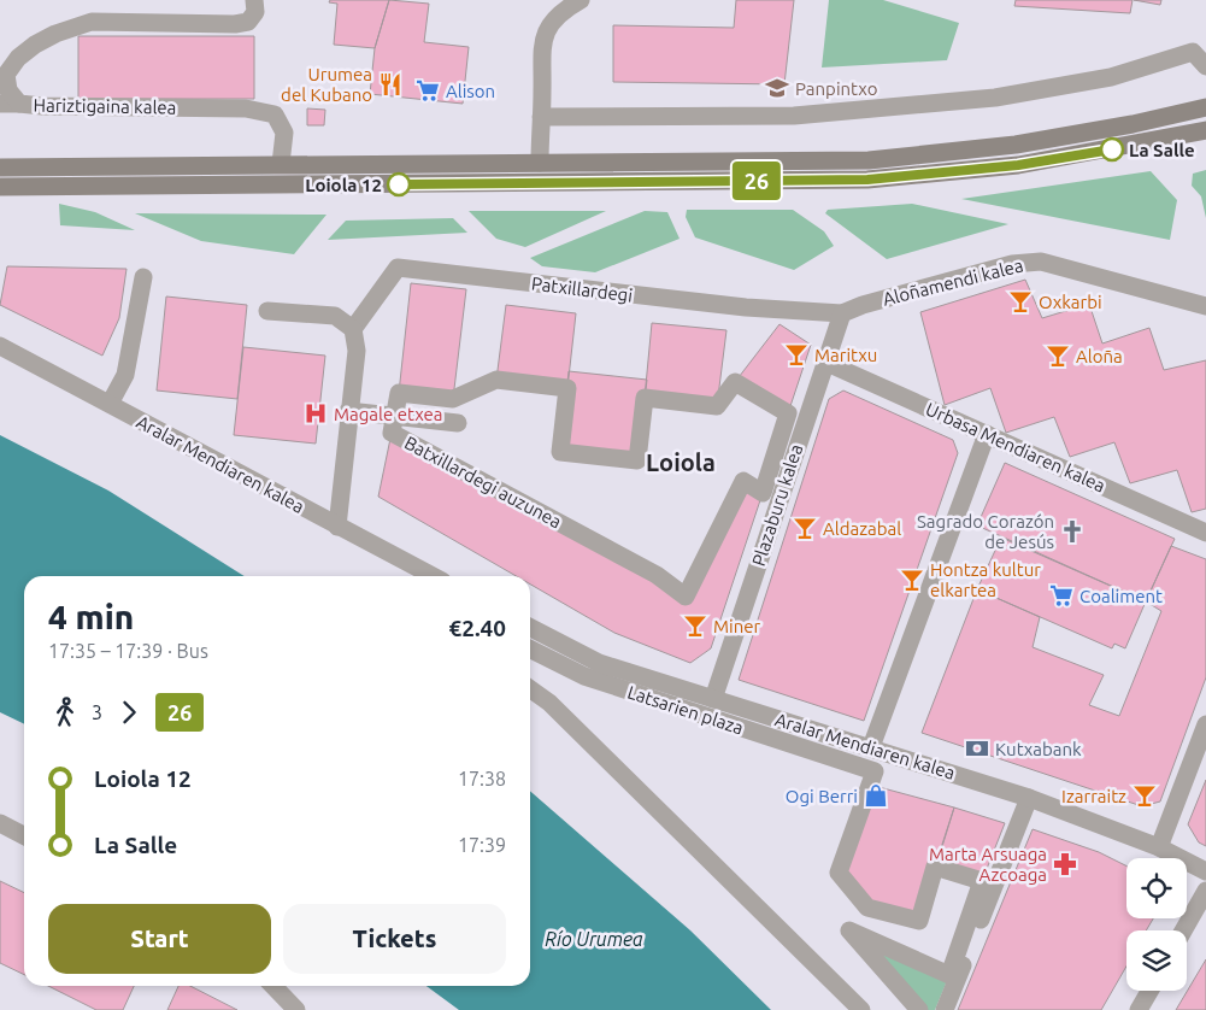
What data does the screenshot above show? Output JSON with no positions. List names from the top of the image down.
{
  "streets": {
    "street": [
      "Hariztigaina kalea",
      "Aloñamendi kalea",
      "Patxillardegi",
      "Urbasa Mendiaren kalea",
      "Aralar Mendiaren kalea",
      "Batxillardegi auzunea",
      "Plazaburu kalea",
      "Latsarien plaza"
    ]
  },
  "crossings": [
    ["Aloñamendi kalea", "Patxillardegi"],
    ["Aloñamendi kalea", "Plazaburu kalea"],
    ["Patxillardegi", "Plazaburu kalea"],
    ["Urbasa Mendiaren kalea", "Plazaburu kalea"],
    ["Aralar Mendiaren kalea", "Plazaburu kalea"]
  ],
  "districts": ["Loiola"],
  "water": ["Río Urumea"],
  "places": {
    "restaurant": ["Urumea del Kubano"],
    "school or university": ["Panpintxo"],
    "supermarket": ["Alison", "Coaliment"],
    "other": ["La Salle", "Loiola 12"],
    "bar": [
      "Oxkarbi",
      "Maritxu",
      "Aloña",
      "Aldazabal",
      "Hontza kultur elkartea",
      "Miner",
      "Izarraitz"
    ],
    "hospital": ["Magale etxea"],
    "church": ["Sagrado Corazón de Jesús"],
    "bank": ["Kutxabank"],
    "shop": ["Ogi Berri"],
    "pharmacy": ["Marta Arsuaga Azcoaga"]
  },
  "lines": ["bus line 26"],
  "page": {
    "on_map": "26",
    "heading": ["4 min", "17:35 – 17:39 · Bus", "€2.40"],
    "legs": ["3", "26"],
    "list": [
      {
        "name": "Loiola 12",
        "value": "17:38"
      },
      {
        "name": "La Salle",
        "value": "17:39"
      }
    ],
    "buttons": ["Start", "Tickets"]
  }
}
